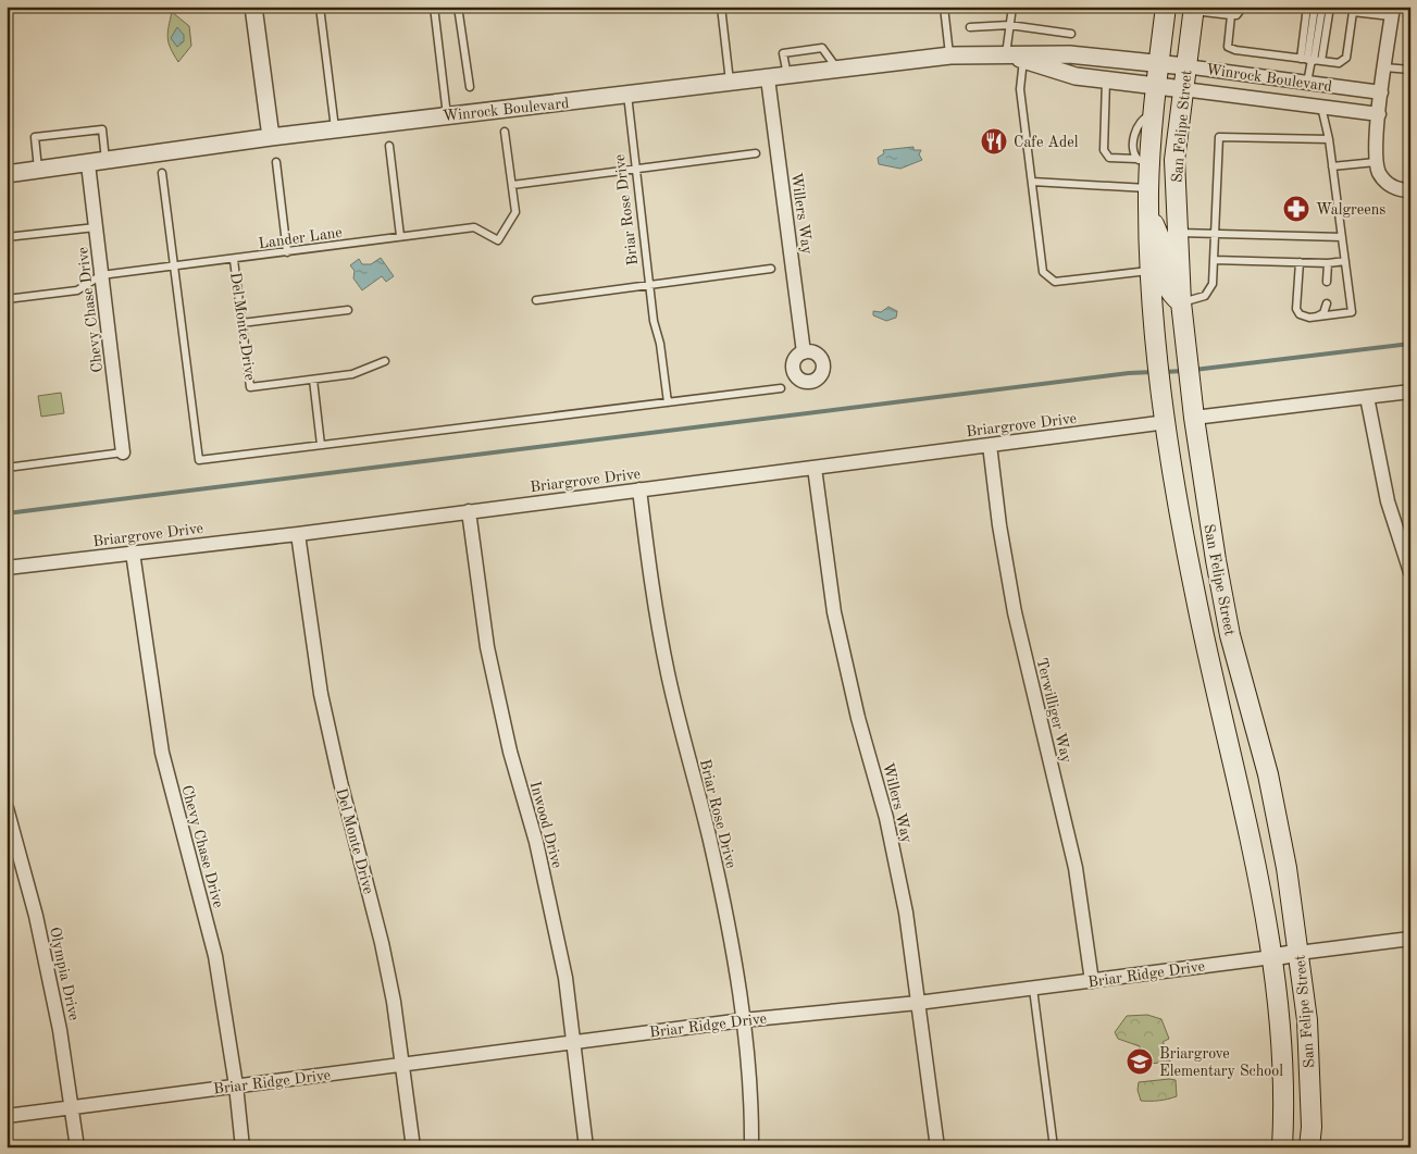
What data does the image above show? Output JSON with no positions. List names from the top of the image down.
{
  "streets": {
    "main road": ["San Felipe Street"],
    "street": [
      "Winrock Boulevard",
      "Briar Rose Drive",
      "Willers Way",
      "Chevy Chase Drive",
      "Del Monte Drive",
      "Briargrove Drive",
      "Terwilliger Way",
      "Inwood Drive",
      "Olympia Drive",
      "Briar Ridge Drive"
    ],
    "lane": ["Lander Lane"]
  },
  "crossings": [
    ["Winrock Boulevard", "San Felipe Street"],
    ["Winrock Boulevard", "Briar Rose Drive"],
    ["Winrock Boulevard", "Willers Way"],
    ["Winrock Boulevard", "Chevy Chase Drive"],
    ["San Felipe Street", "Briargrove Drive"],
    ["San Felipe Street", "Briar Ridge Drive"],
    ["Briar Rose Drive", "Briargrove Drive"],
    ["Briar Rose Drive", "Briar Ridge Drive"],
    ["Willers Way", "Briargrove Drive"],
    ["Willers Way", "Briar Ridge Drive"],
    ["Lander Lane", "Chevy Chase Drive"],
    ["Lander Lane", "Del Monte Drive"],
    ["Chevy Chase Drive", "Briargrove Drive"],
    ["Chevy Chase Drive", "Briar Ridge Drive"],
    ["Del Monte Drive", "Briargrove Drive"],
    ["Del Monte Drive", "Briar Ridge Drive"],
    ["Briargrove Drive", "Terwilliger Way"],
    ["Briargrove Drive", "Inwood Drive"],
    ["Terwilliger Way", "Briar Ridge Drive"],
    ["Inwood Drive", "Briar Ridge Drive"],
    ["Olympia Drive", "Briar Ridge Drive"]
  ],
  "places": {
    "restaurant": ["Cafe Adel"],
    "pharmacy": ["Walgreens"],
    "school or university": ["Briargrove Elementary School"]
  }
}
